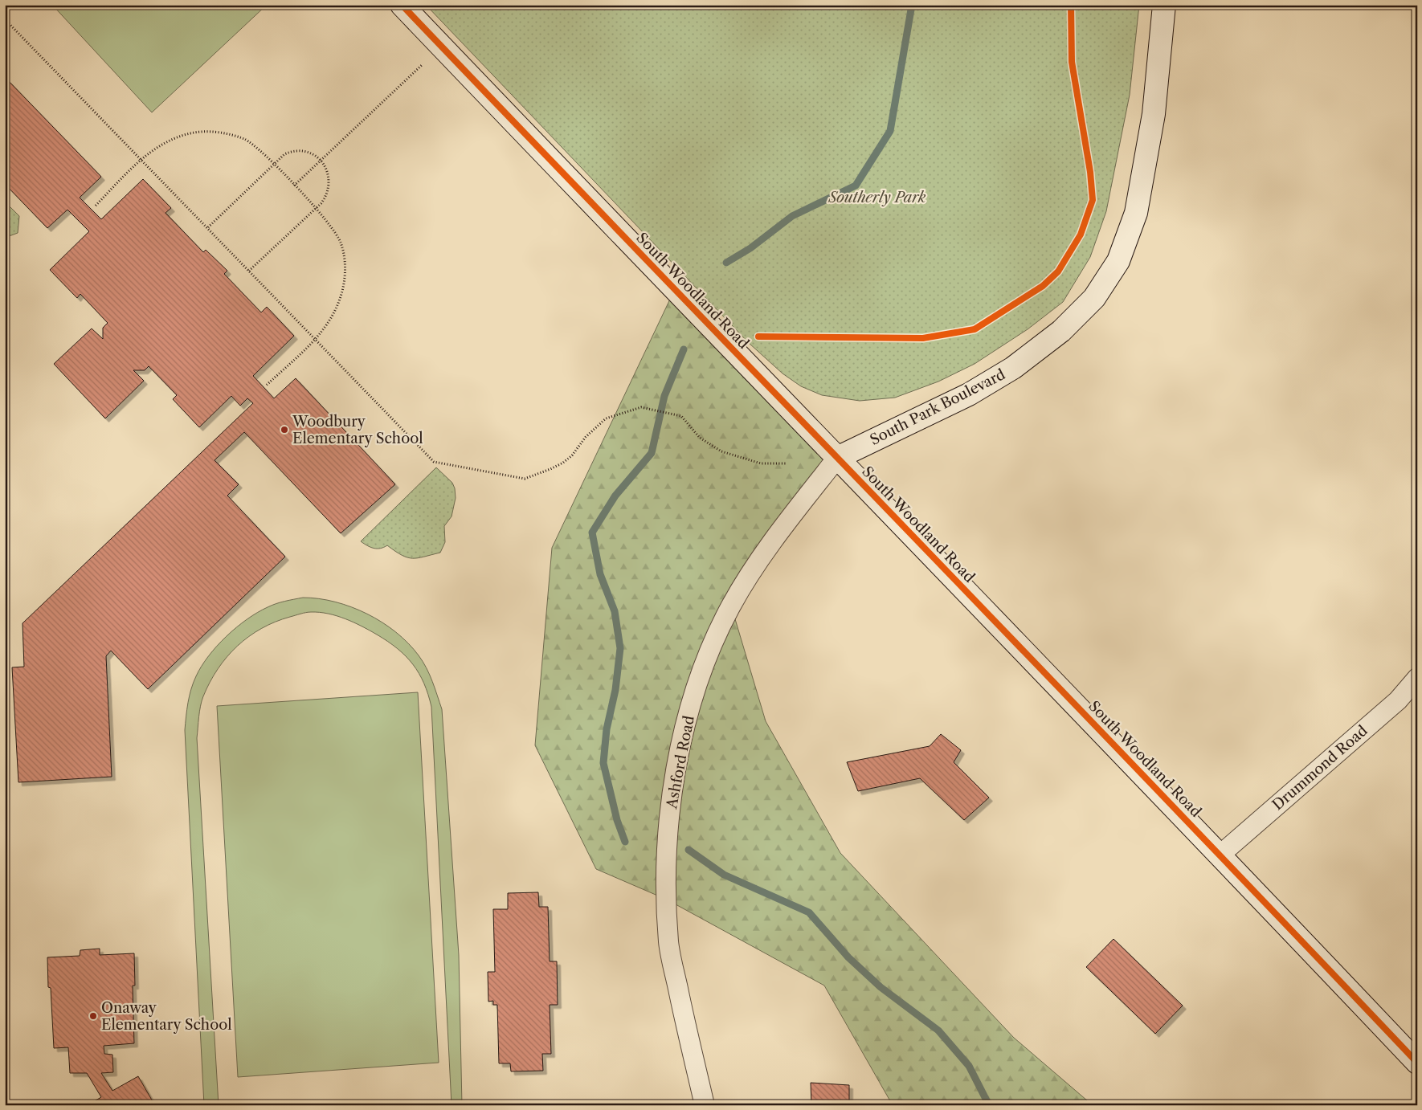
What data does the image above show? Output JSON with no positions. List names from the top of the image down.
{
  "streets": {
    "street": [
      "South Woodland Road",
      "South Park Boulevard",
      "Ashford Road",
      "Drummond Road"
    ]
  },
  "crossings": [
    ["South Woodland Road", "South Park Boulevard"],
    ["South Woodland Road", "Ashford Road"],
    ["South Woodland Road", "Drummond Road"],
    ["South Park Boulevard", "Ashford Road"]
  ],
  "parks": ["Southerly Park"],
  "places": ["Woodbury Elementary School", "Onaway Elementary School"]
}
